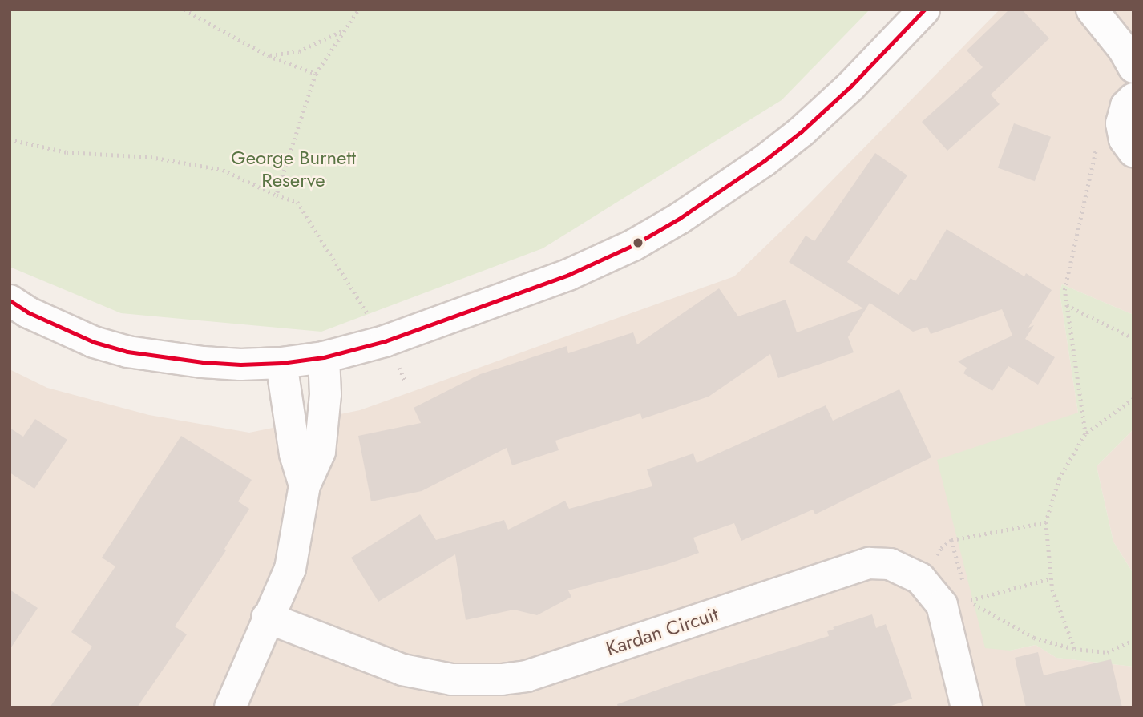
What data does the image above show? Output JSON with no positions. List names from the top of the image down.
{
  "streets": {
    "street": ["Kardan Circuit"]
  },
  "parks": ["George Burnett Reserve"]
}
